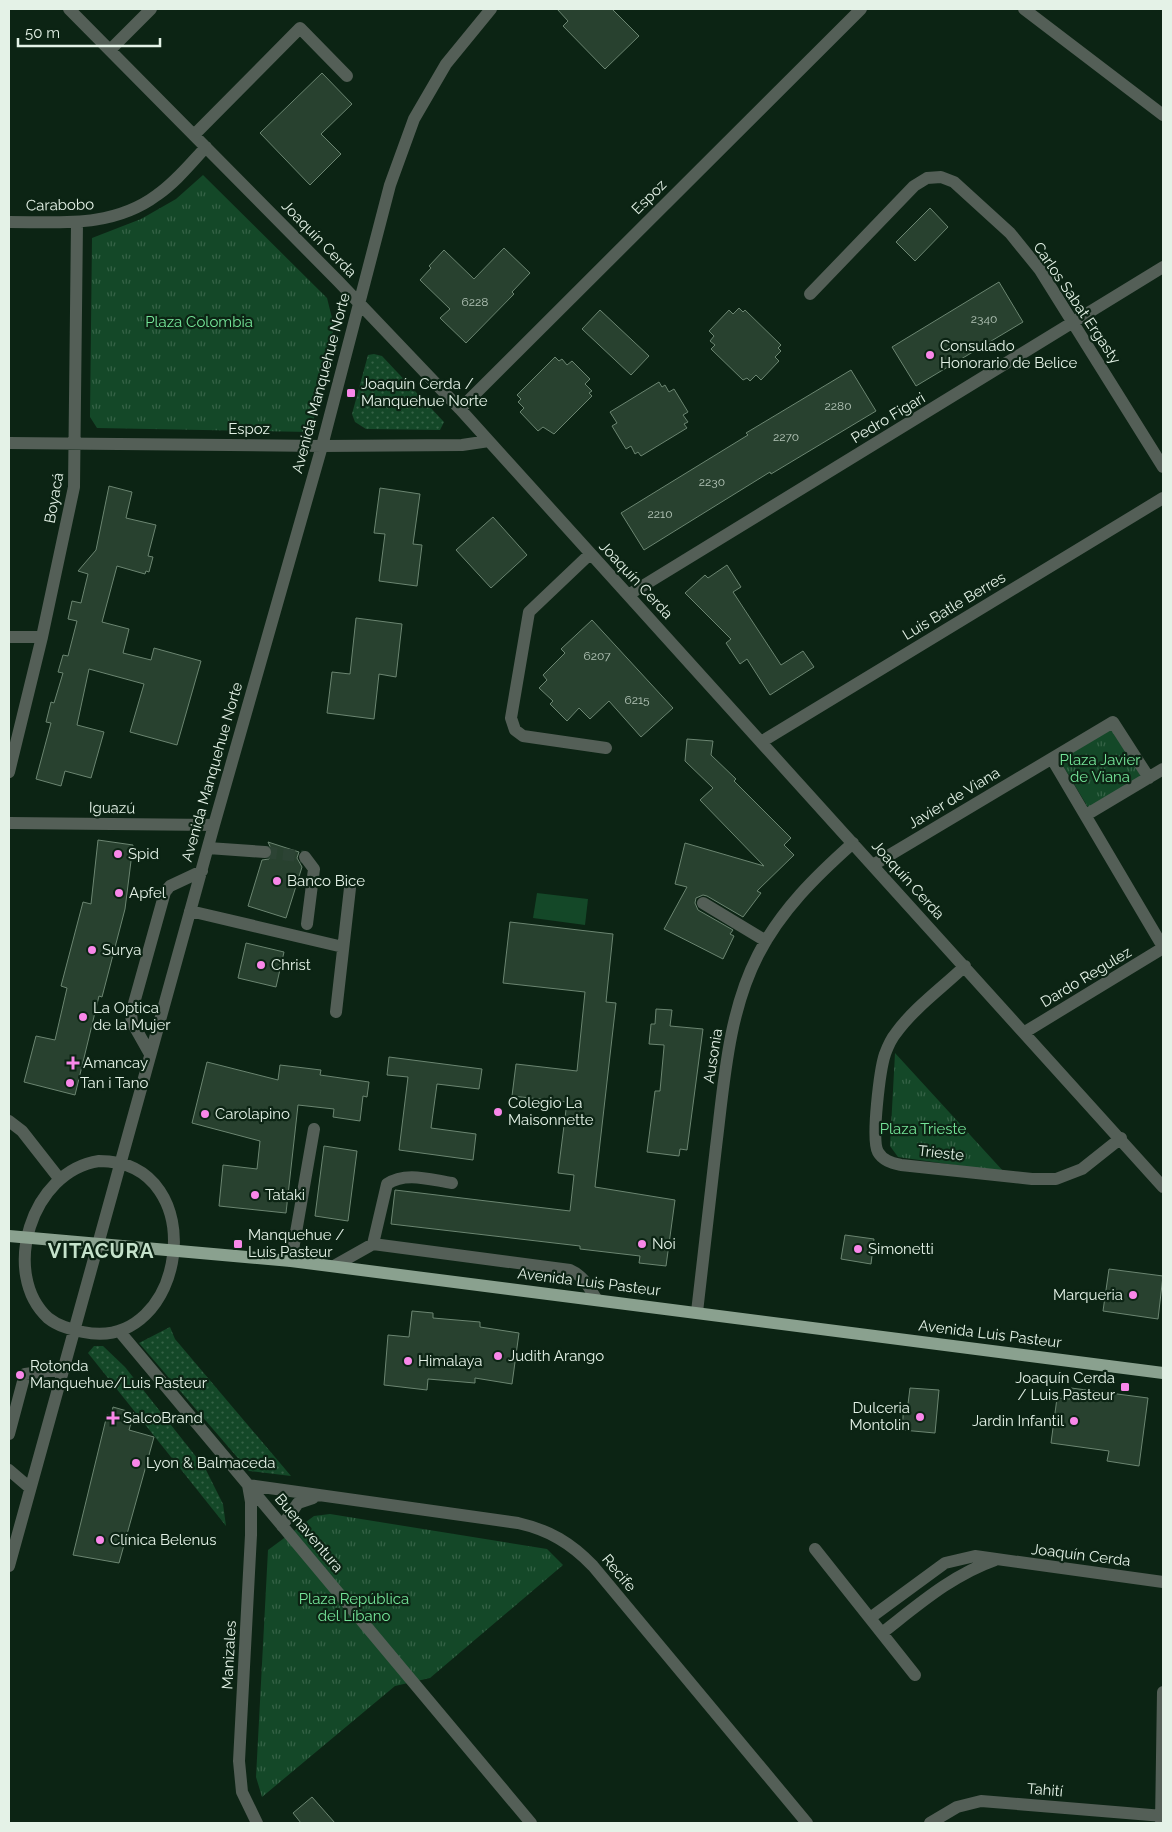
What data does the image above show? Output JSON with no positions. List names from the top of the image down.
{
  "streets": {
    "main road": ["Avenida Luis Pasteur"],
    "street": [
      "Espoz",
      "Carabobo",
      "Joaquín Cerda",
      "Carlos Sabat Ergasty",
      "Avenida Manquehue Norte",
      "Pedro Figari",
      "Boyacá",
      "Luis Batle Berres",
      "Javier de Viana",
      "Iguazú",
      "Dardo Regulez",
      "Ausonia",
      "Trieste",
      "Buenaventura",
      "Recife",
      "Manizales",
      "Tahití"
    ]
  },
  "crossings": [
    ["Espoz", "Joaquín Cerda"],
    ["Espoz", "Avenida Manquehue Norte"],
    ["Espoz", "Boyacá"],
    ["Carabobo", "Joaquín Cerda"],
    ["Carabobo", "Boyacá"],
    ["Joaquín Cerda", "Avenida Manquehue Norte"],
    ["Joaquín Cerda", "Pedro Figari"],
    ["Joaquín Cerda", "Luis Batle Berres"],
    ["Joaquín Cerda", "Javier de Viana"],
    ["Joaquín Cerda", "Dardo Regulez"],
    ["Joaquín Cerda", "Ausonia"],
    ["Joaquín Cerda", "Trieste"],
    ["Carlos Sabat Ergasty", "Pedro Figari"],
    ["Avenida Manquehue Norte", "Iguazú"],
    ["Avenida Manquehue Norte", "Avenida Luis Pasteur"],
    ["Ausonia", "Avenida Luis Pasteur"],
    ["Buenaventura", "Recife"],
    ["Buenaventura", "Manizales"],
    ["Recife", "Manizales"]
  ],
  "districts": ["VITACURA"],
  "parks": [
    "Plaza Colombia",
    "Plaza Javier de Viana",
    "Plaza Trieste",
    "Plaza República del Líbano"
  ],
  "places": {
    "other": [
      "Consulado Honorario de Belice",
      "Spid",
      "Banco Bice",
      "Apfel",
      "Surya",
      "Christ",
      "La Optica de la Mujer",
      "Tan i Tano",
      "Colegio La Maisonnette",
      "Carolapino",
      "Tataki",
      "Noi",
      "Simonetti",
      "Marqueria",
      "Judith Arango",
      "Himalaya",
      "Rotonda Manquehue/Luis Pasteur",
      "Dulceria Montolin",
      "Jardin Infantil",
      "Lyon & Balmaceda",
      "Clínica Belenus"
    ],
    "transit": ["Joaquín Cerda / Manquehue Norte", "Manquehue / Luis Pasteur", "Joaquín Cerda / Luis Pasteur"],
    "health": ["Amancay", "SalcoBrand"]
  },
  "house_numbers": [
    "6228",
    "2340",
    "2280",
    "2270",
    "2230",
    "2210",
    "6207",
    "6215"
  ],
  "scale_bar": "50 m"
}
